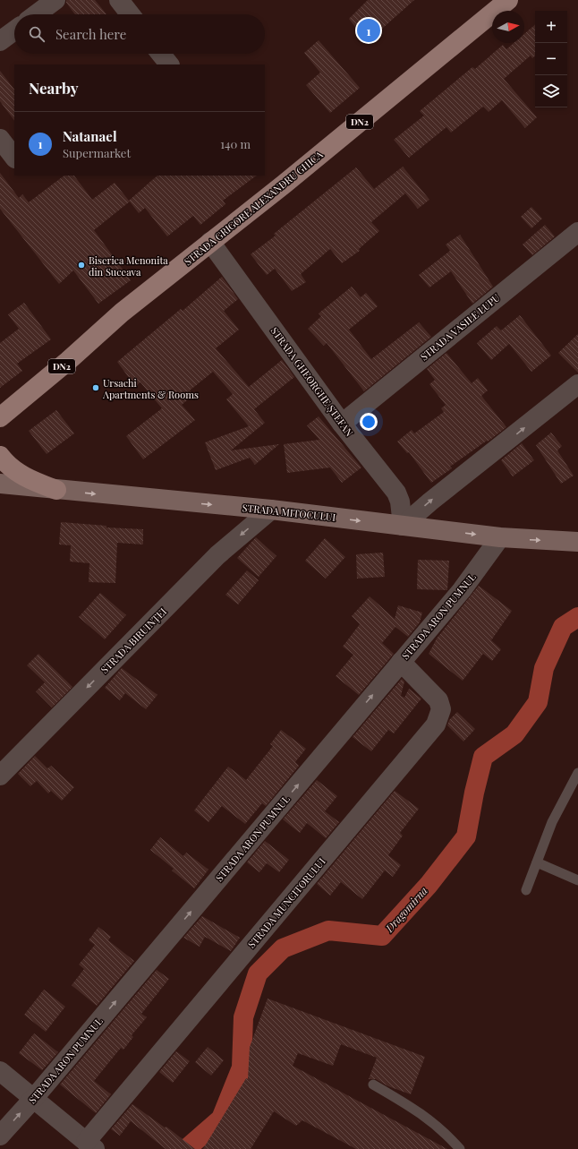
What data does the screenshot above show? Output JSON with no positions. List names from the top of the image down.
{
  "streets": {
    "main road": ["DN2", "STRADA GRIGORE ALEXANDRU GHICA", "STRADA MITOCULUI"],
    "street": [
      "STRADA VASILE LUPU",
      "STRADA GHEORGHE ȘTEFAN",
      "STRADA ARON PUMNUL",
      "STRADA BIRUINȚEI",
      "STRADA MUNCITORULUI"
    ]
  },
  "crossings": [
    ["STRADA GRIGORE ALEXANDRU GHICA", "STRADA GHEORGHE ȘTEFAN"],
    ["STRADA VASILE LUPU", "STRADA GHEORGHE ȘTEFAN"],
    ["STRADA GHEORGHE ȘTEFAN", "STRADA MITOCULUI"],
    ["STRADA MITOCULUI", "STRADA ARON PUMNUL"],
    ["STRADA MITOCULUI", "STRADA BIRUINȚEI"],
    ["STRADA ARON PUMNUL", "STRADA MUNCITORULUI"]
  ],
  "one_way": ["STRADA MITOCULUI", "STRADA ARON PUMNUL", "STRADA BIRUINȚEI"],
  "water": ["Dragomirna"],
  "places": ["Biserica Menonita din Suceava", "Ursachi Apartments & Rooms"],
  "north": "right",
  "page": {
    "map_buttons": ["+", "−"],
    "search": "Search here",
    "pins": "1",
    "heading": "Nearby",
    "list": [
      {
        "mark": "1",
        "name": "Natanael",
        "note": "Supermarket",
        "value": "140 m"
      }
    ]
  }
}
